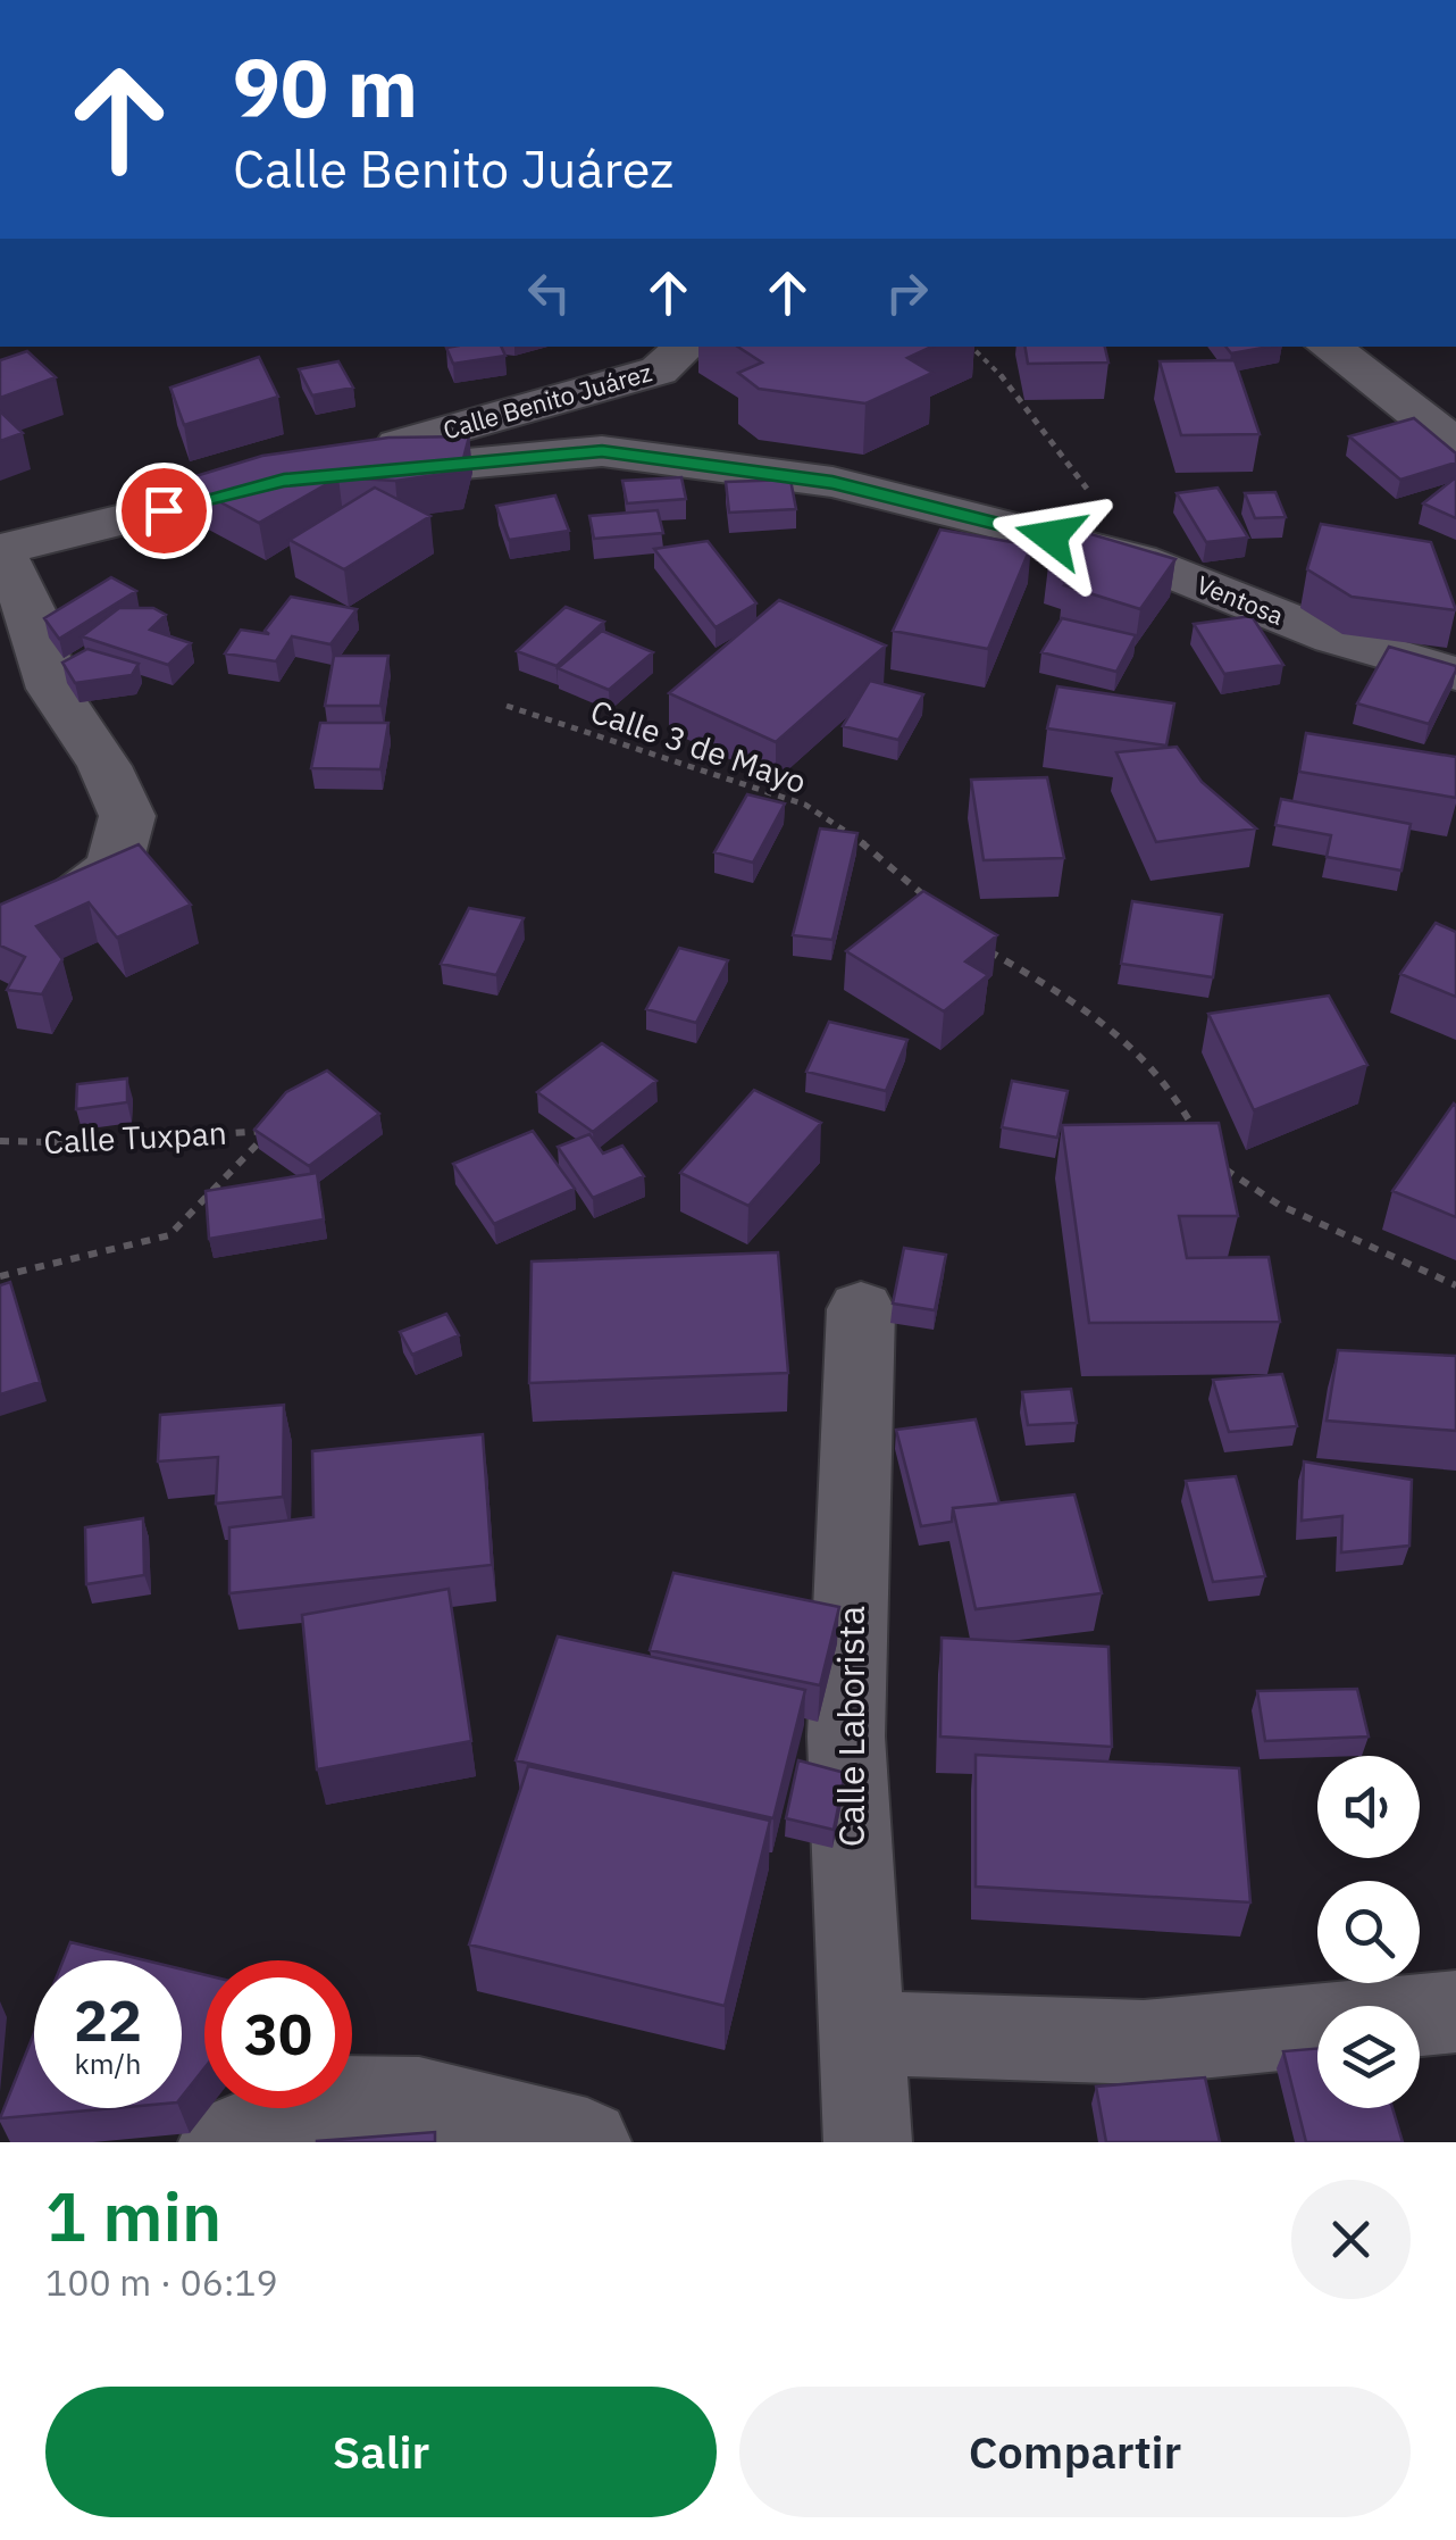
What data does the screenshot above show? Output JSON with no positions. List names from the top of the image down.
{
  "streets": {
    "street": ["Calle Benito Juárez", "Ventosa", "Calle Laborista"],
    "path": ["Calle 3 de Mayo", "Calle Tuxpan"]
  },
  "crossings": [
    ["Calle Benito Juárez", "Ventosa"]
  ],
  "page": {
    "turn": ["90 m", "Calle Benito Juárez"],
    "speed": "22 km/h",
    "limit": "30",
    "heading": ["1 min", "100 m · 06:19"],
    "buttons": ["Salir", "Compartir"]
  }
}
